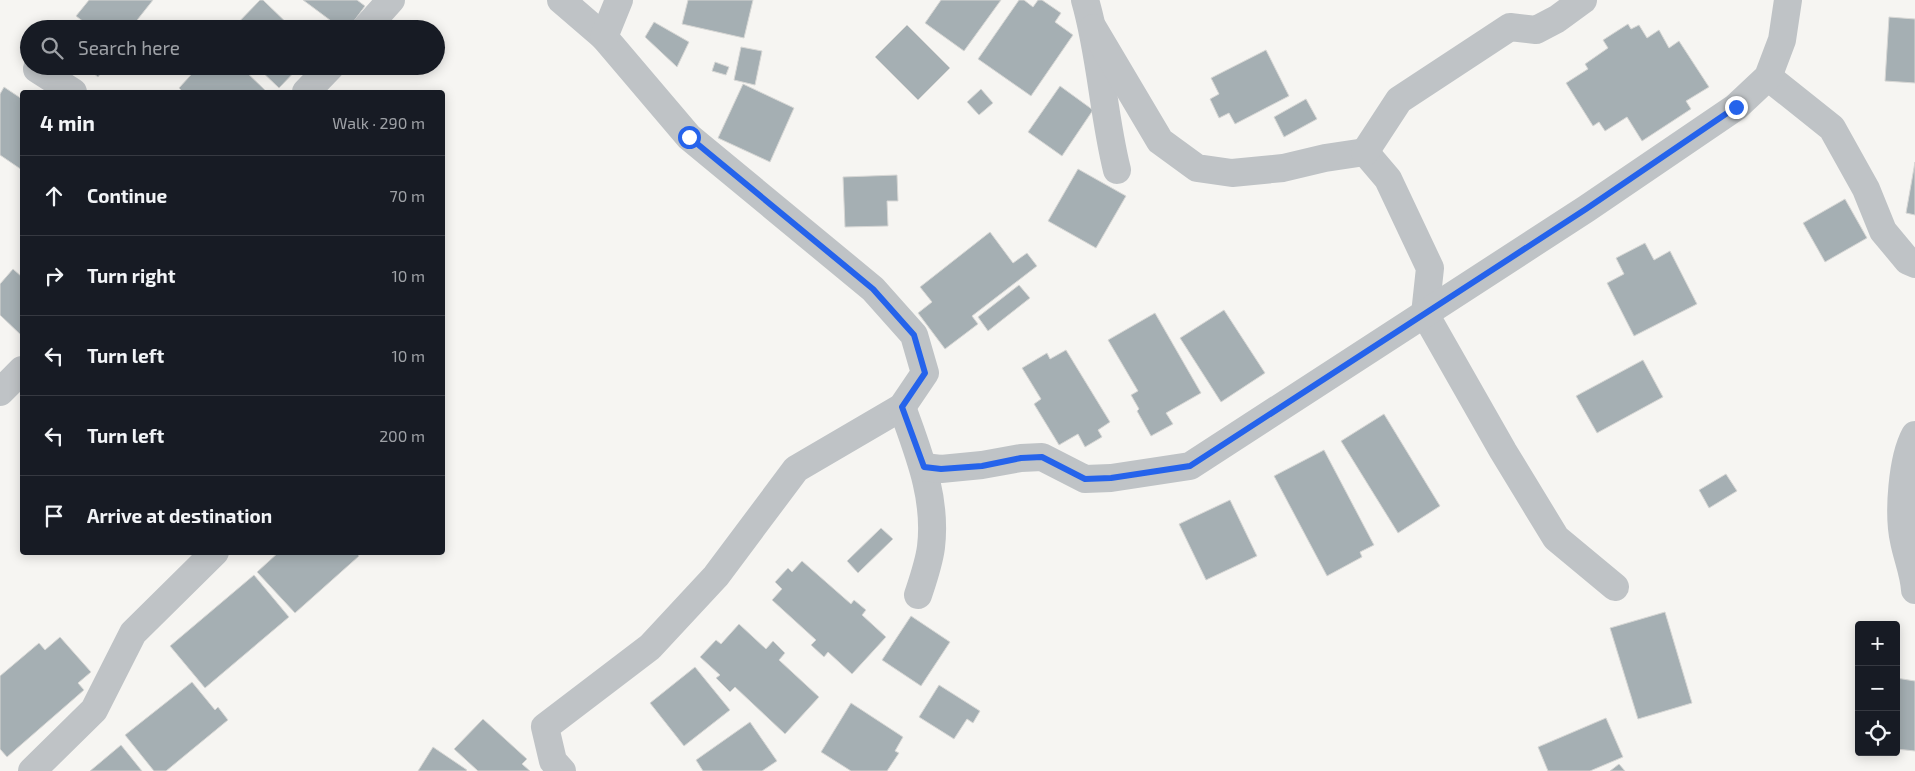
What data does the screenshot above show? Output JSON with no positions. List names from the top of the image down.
{
  "page": {
    "search": "Search here",
    "heading": ["4 min", "Walk · 290 m"],
    "list": [
      ["Continue", "70 m"],
      ["Turn right", "10 m"],
      ["Turn left", "10 m"],
      ["Turn left", "200 m"],
      "Arrive at destination"
    ],
    "map_buttons": ["+", "−"]
  }
}
